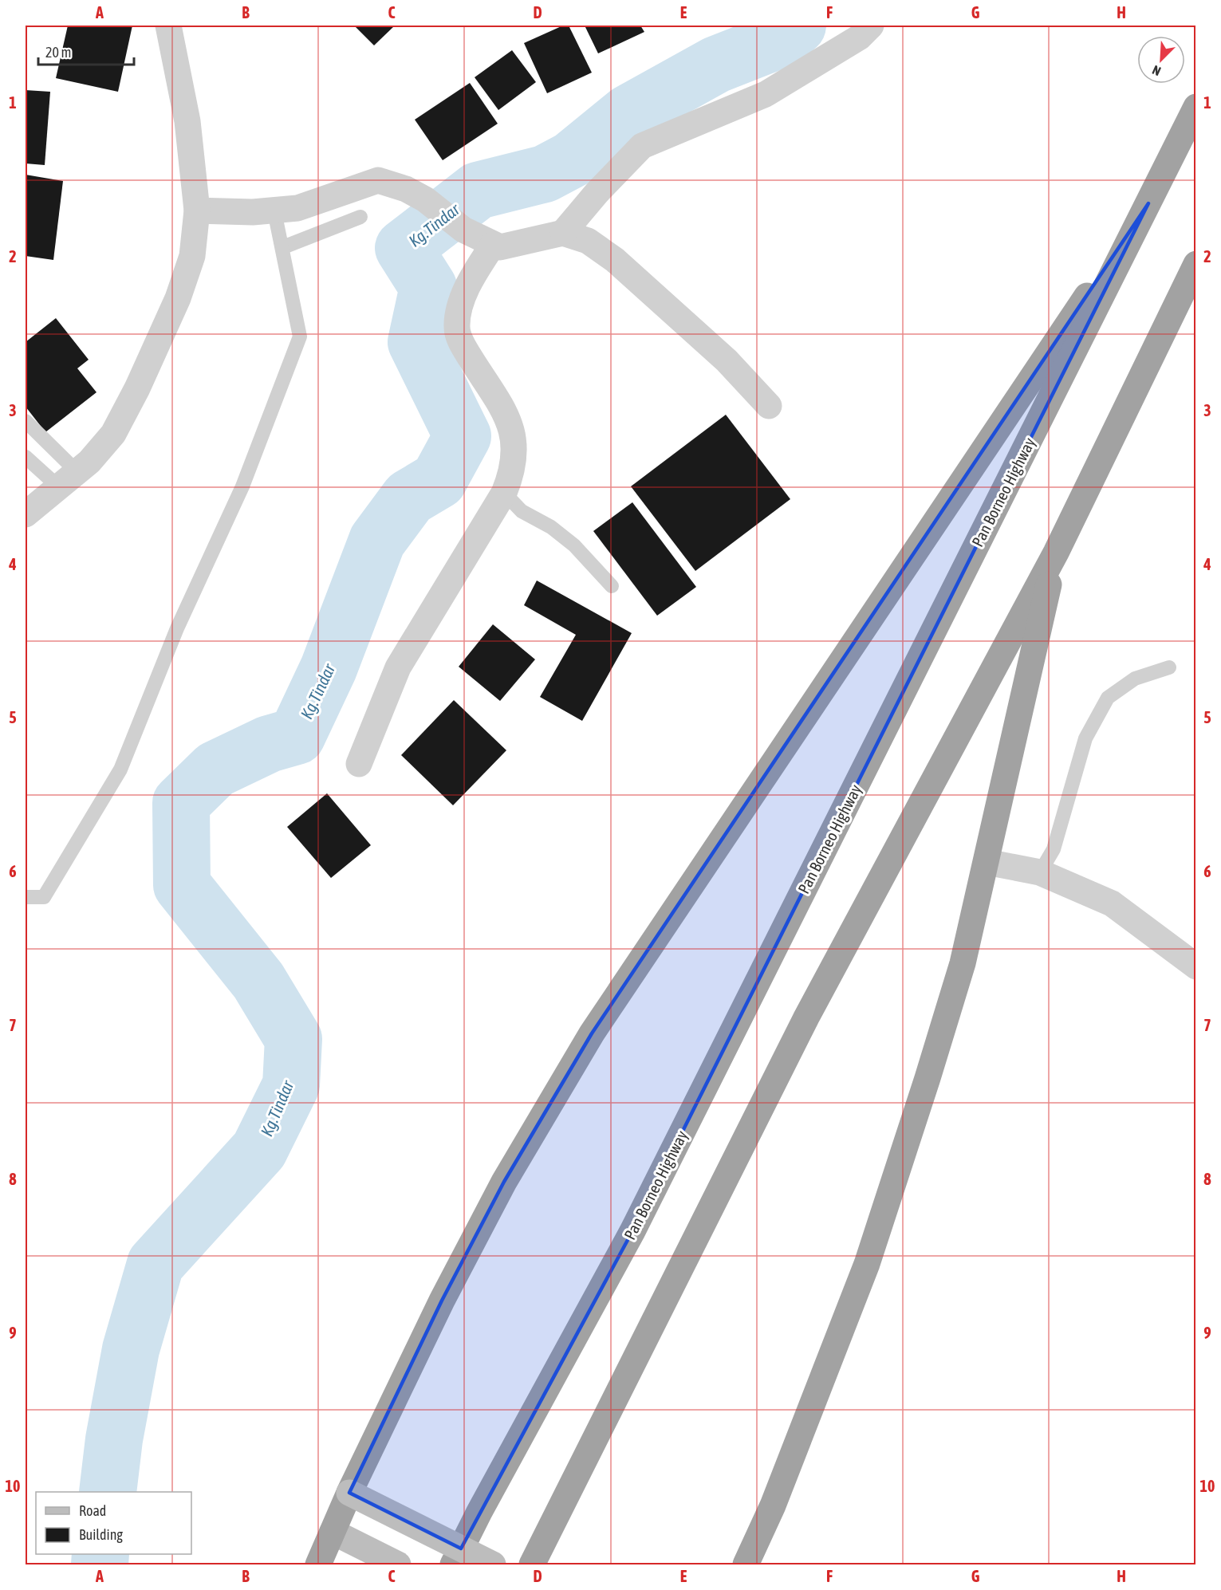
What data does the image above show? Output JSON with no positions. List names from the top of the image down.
{
  "streets": {
    "highway": ["Pan Borneo Highway"]
  },
  "water": ["Kg.Tindar"],
  "legend": ["Road", "Building"],
  "scale_bar": "20 m",
  "north": "bottom left",
  "grid": {
    "columns": [
      "A",
      "B",
      "C",
      "D",
      "E",
      "F",
      "G",
      "H"
    ],
    "rows": [
      "1",
      "2",
      "3",
      "4",
      "5",
      "6",
      "7",
      "8",
      "9",
      "10"
    ]
  }
}
